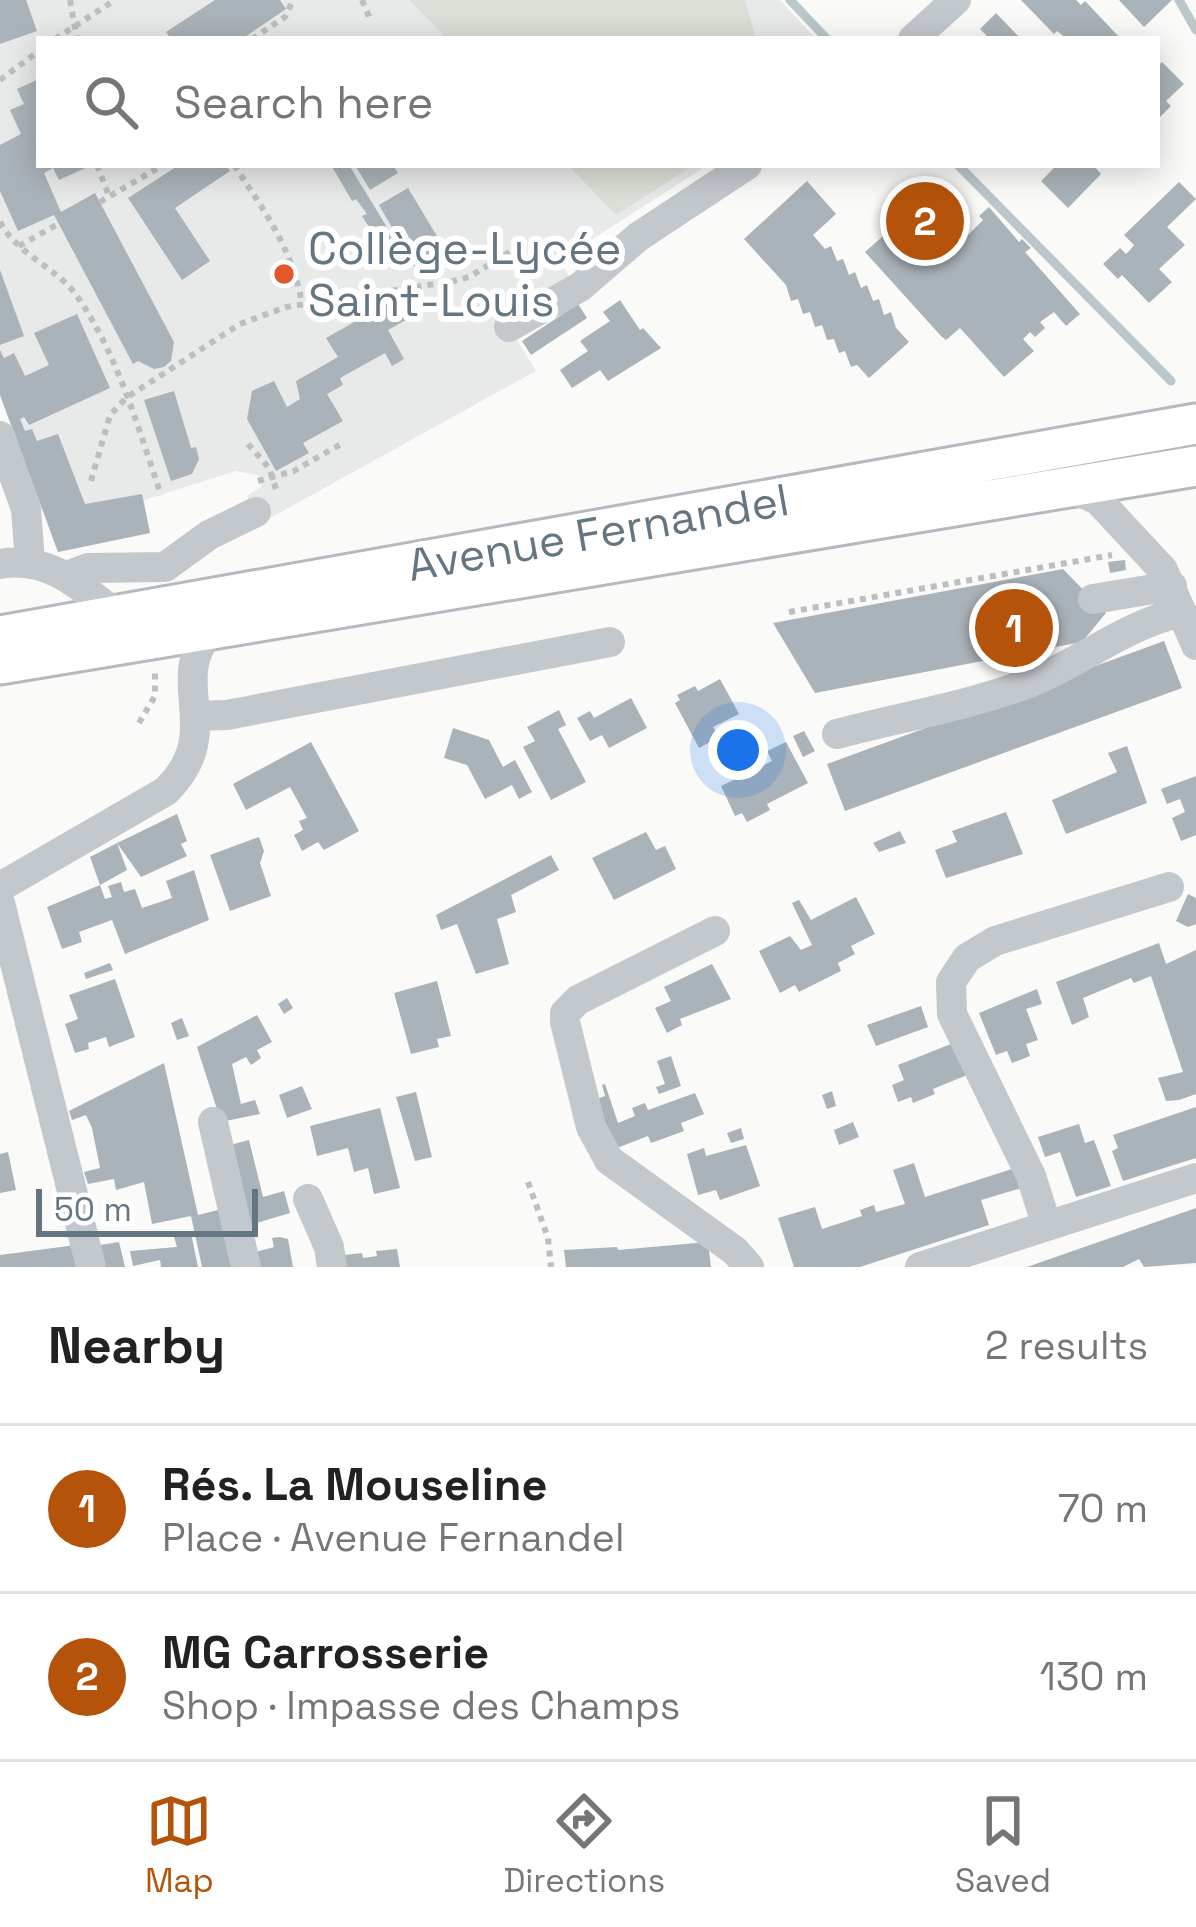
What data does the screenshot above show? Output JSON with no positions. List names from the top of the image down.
{
  "streets": {
    "main road": ["Avenue Fernandel"]
  },
  "places": ["Collège-Lycée Saint-Louis"],
  "scale_bar": "50 m",
  "page": {
    "search": "Search here",
    "pins": ["2", "1"],
    "scale": "50 m",
    "heading": ["Nearby", "2 results"],
    "list": [
      {
        "mark": "1",
        "name": "Rés. La Mouseline",
        "note": "Place · Avenue Fernandel",
        "value": "70 m"
      },
      {
        "mark": "2",
        "name": "MG Carrosserie",
        "note": "Shop · Impasse des Champs",
        "value": "130 m"
      }
    ],
    "nav": ["Map", "Directions", "Saved"]
  }
}
